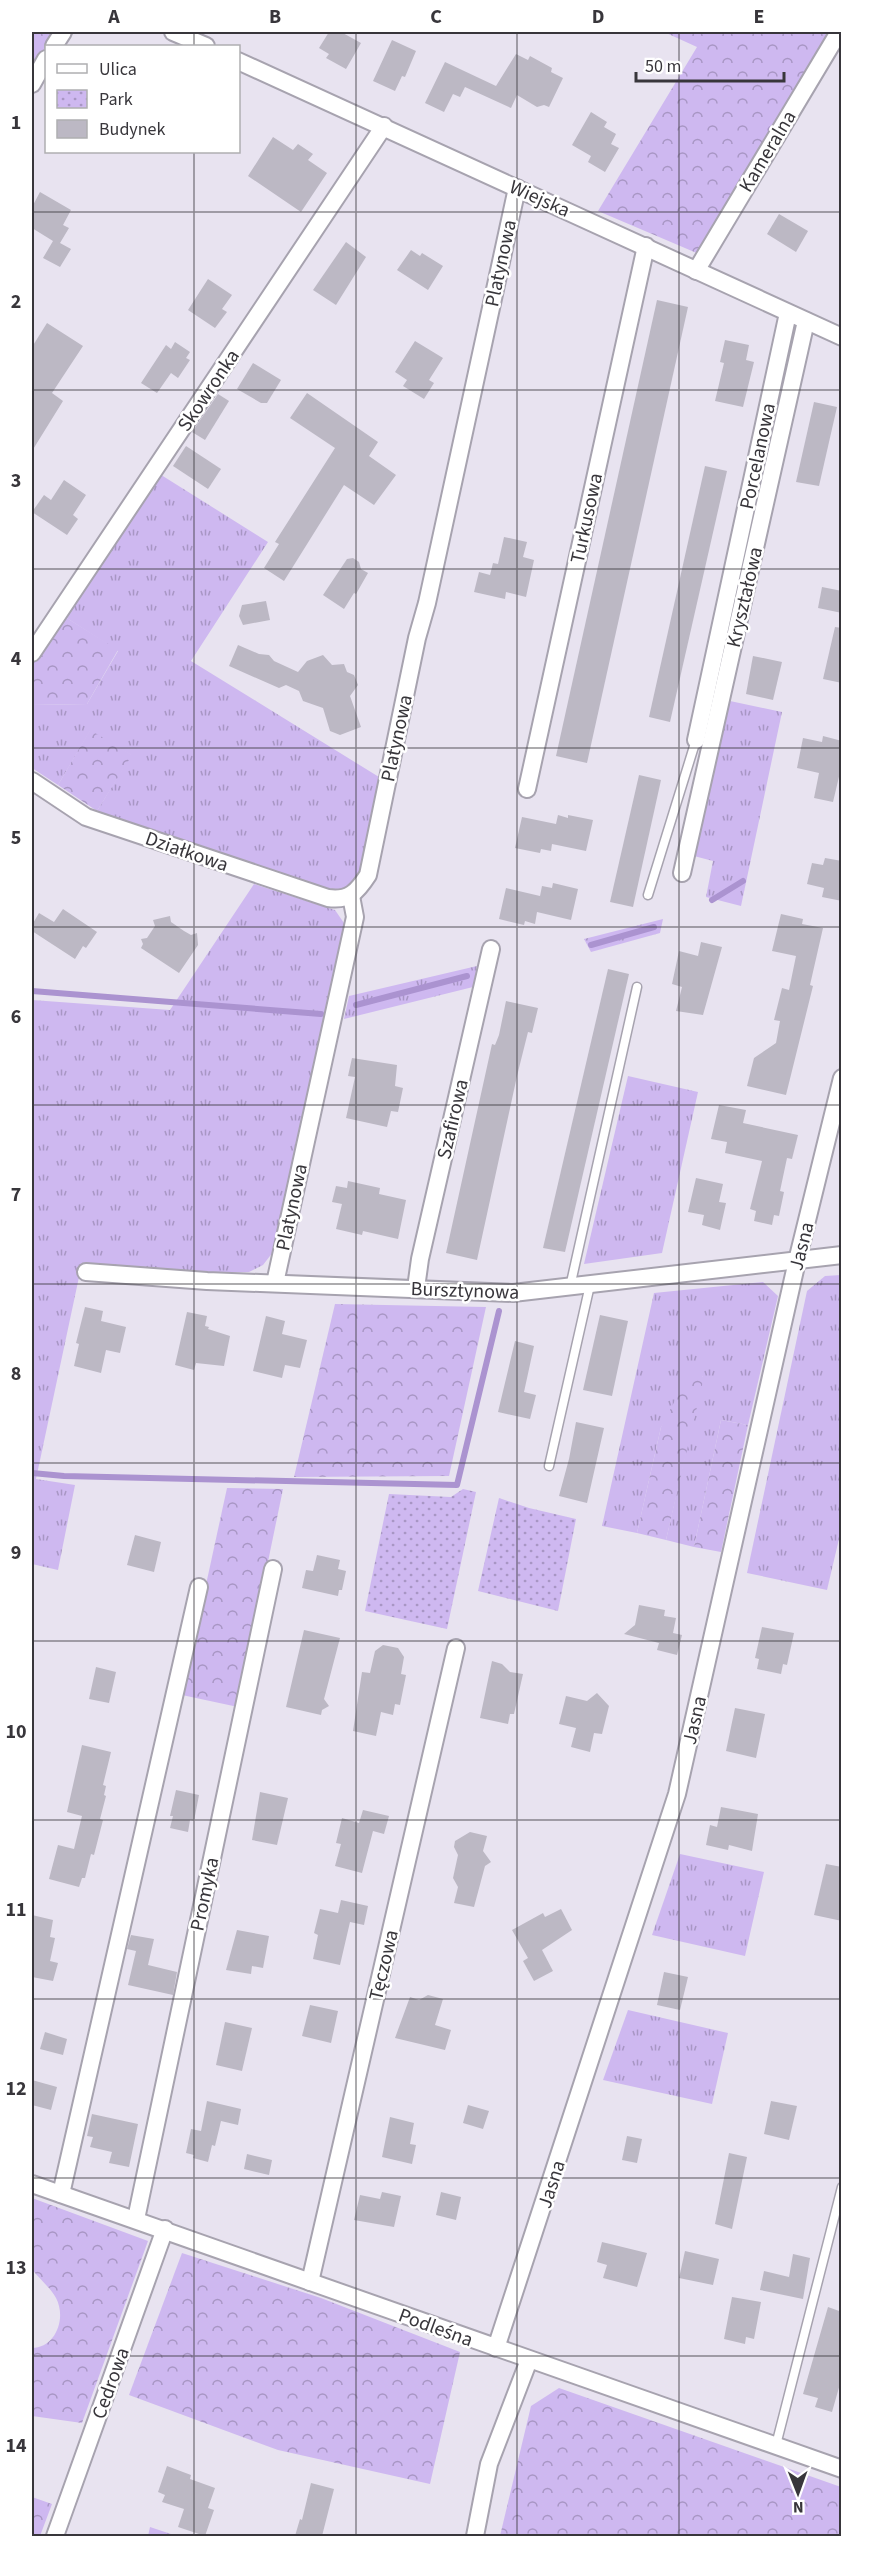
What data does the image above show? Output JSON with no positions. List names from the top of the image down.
{
  "streets": {
    "street": [
      "Kameralna",
      "Wiejska",
      "Platynowa",
      "Skowronka",
      "Porcelanowa",
      "Turkusowa",
      "Kryształowa",
      "Działkowa",
      "Szafirowa",
      "Jasna",
      "Bursztynowa",
      "Promyka",
      "Tęczowa",
      "Podleśna",
      "Cedrowa"
    ]
  },
  "crossings": [
    ["Kameralna", "Wiejska"],
    ["Wiejska", "Platynowa"],
    ["Wiejska", "Skowronka"],
    ["Wiejska", "Porcelanowa"],
    ["Wiejska", "Turkusowa"],
    ["Wiejska", "Kryształowa"],
    ["Platynowa", "Działkowa"],
    ["Platynowa", "Bursztynowa"],
    ["Szafirowa", "Bursztynowa"],
    ["Jasna", "Bursztynowa"],
    ["Jasna", "Podleśna"],
    ["Promyka", "Podleśna"],
    ["Tęczowa", "Podleśna"],
    ["Podleśna", "Cedrowa"]
  ],
  "legend": ["Ulica", "Park", "Budynek"],
  "scale_bar": "50 m",
  "north": "bottom",
  "grid": {
    "columns": [
      "A",
      "B",
      "C",
      "D",
      "E"
    ],
    "rows": [
      "1",
      "2",
      "3",
      "4",
      "5",
      "6",
      "7",
      "8",
      "9",
      "10",
      "11",
      "12",
      "13",
      "14"
    ]
  }
}
